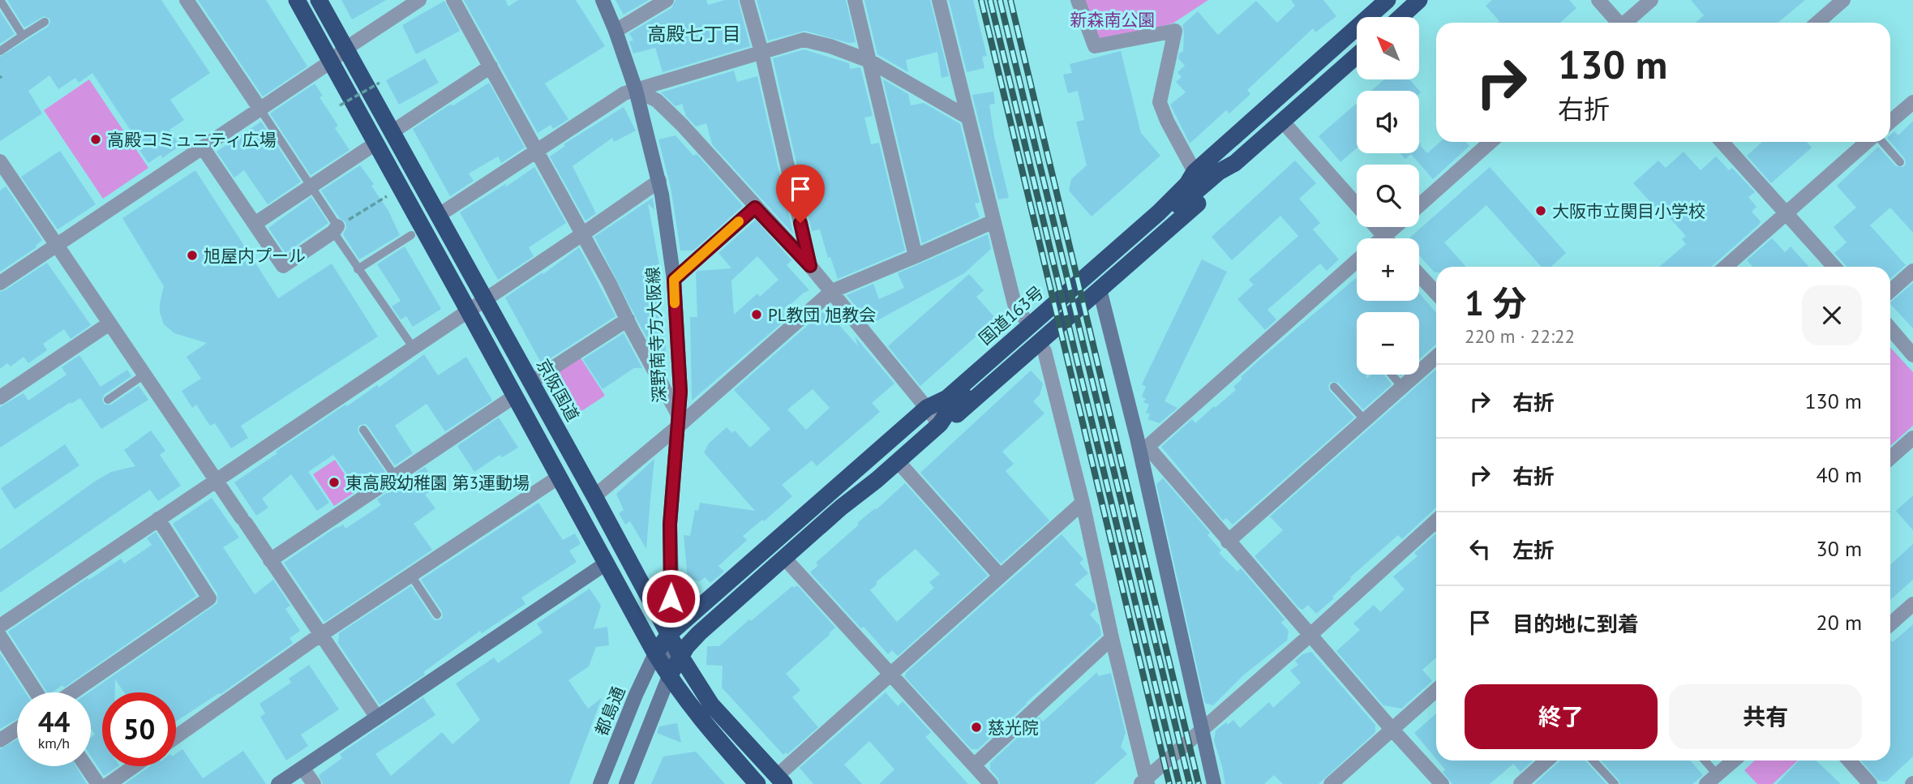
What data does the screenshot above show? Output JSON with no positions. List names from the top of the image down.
{
  "streets": {
    "highway": ["国道163号", "京阪国道"],
    "street": ["深野南寺方大阪線", "都島通"]
  },
  "crossings": [
    ["国道163号", "深野南寺方大阪線"],
    ["国道163号", "京阪国道"],
    ["国道163号", "都島通"],
    ["深野南寺方大阪線", "京阪国道"]
  ],
  "districts": ["高殿七丁目"],
  "parks": ["新森南公園"],
  "places": [
    "高殿コミュニティ広場",
    "大阪市立関目小学校",
    "旭屋内プール",
    "PL教団 旭教会",
    "東高殿幼稚園 第3運動場",
    "慈光院"
  ],
  "north": "top left",
  "page": {
    "map_buttons": ["+", "−"],
    "turn": ["130 m", "右折"],
    "heading": ["1 分", "220 m · 22:22"],
    "list": [
      {
        "name": "右折",
        "value": "130 m"
      },
      {
        "name": "右折",
        "value": "40 m"
      },
      {
        "name": "左折",
        "value": "30 m"
      },
      {
        "name": "目的地に到着",
        "value": "20 m"
      }
    ],
    "buttons": ["終了", "共有"],
    "speed": "44 km/h",
    "limit": "50"
  }
}
